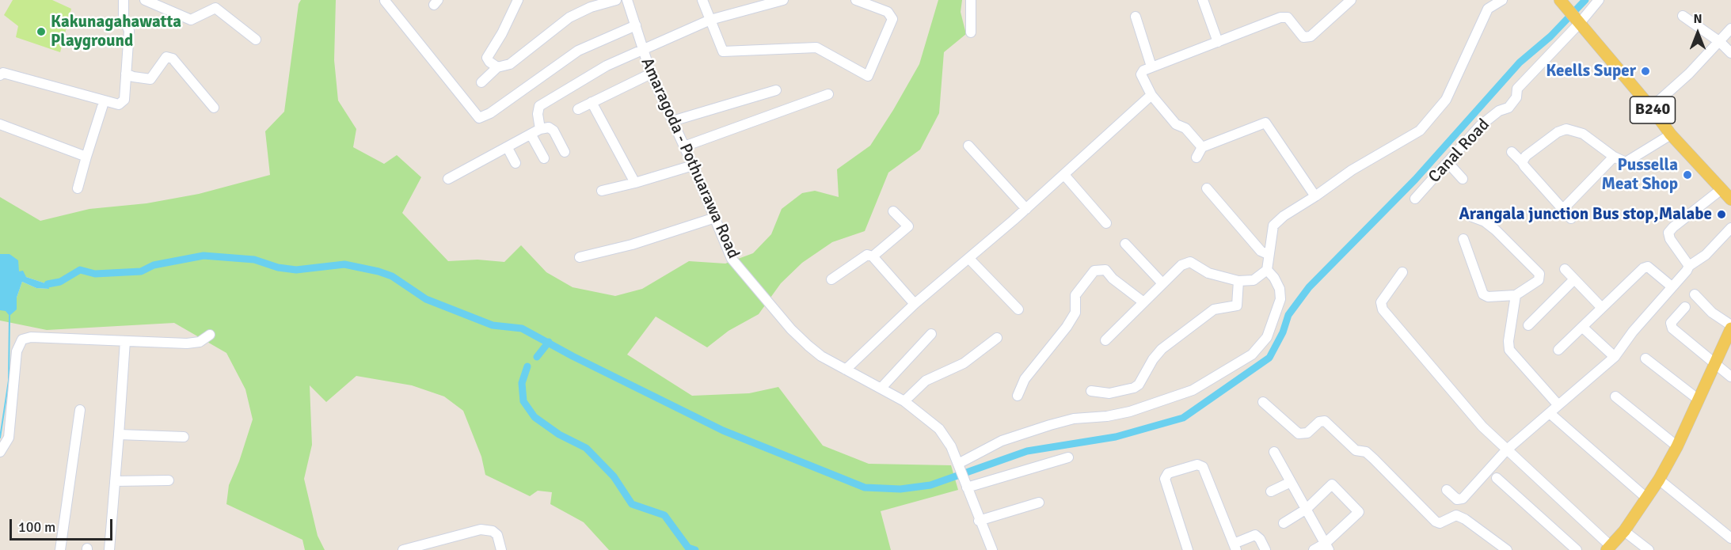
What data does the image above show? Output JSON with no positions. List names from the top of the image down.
{
  "streets": {
    "main road": ["B240"],
    "street": ["Canal Road", "Amaragoda - Pothuarawa Road"]
  },
  "crossings": [
    ["B240", "Canal Road"]
  ],
  "places": [
    "Kakunagahawatta Playground",
    "Keells Super",
    "Pussella Meat Shop",
    "Arangala junction Bus stop,Malabe"
  ],
  "scale_bar": "100 m",
  "north": "top"
}
